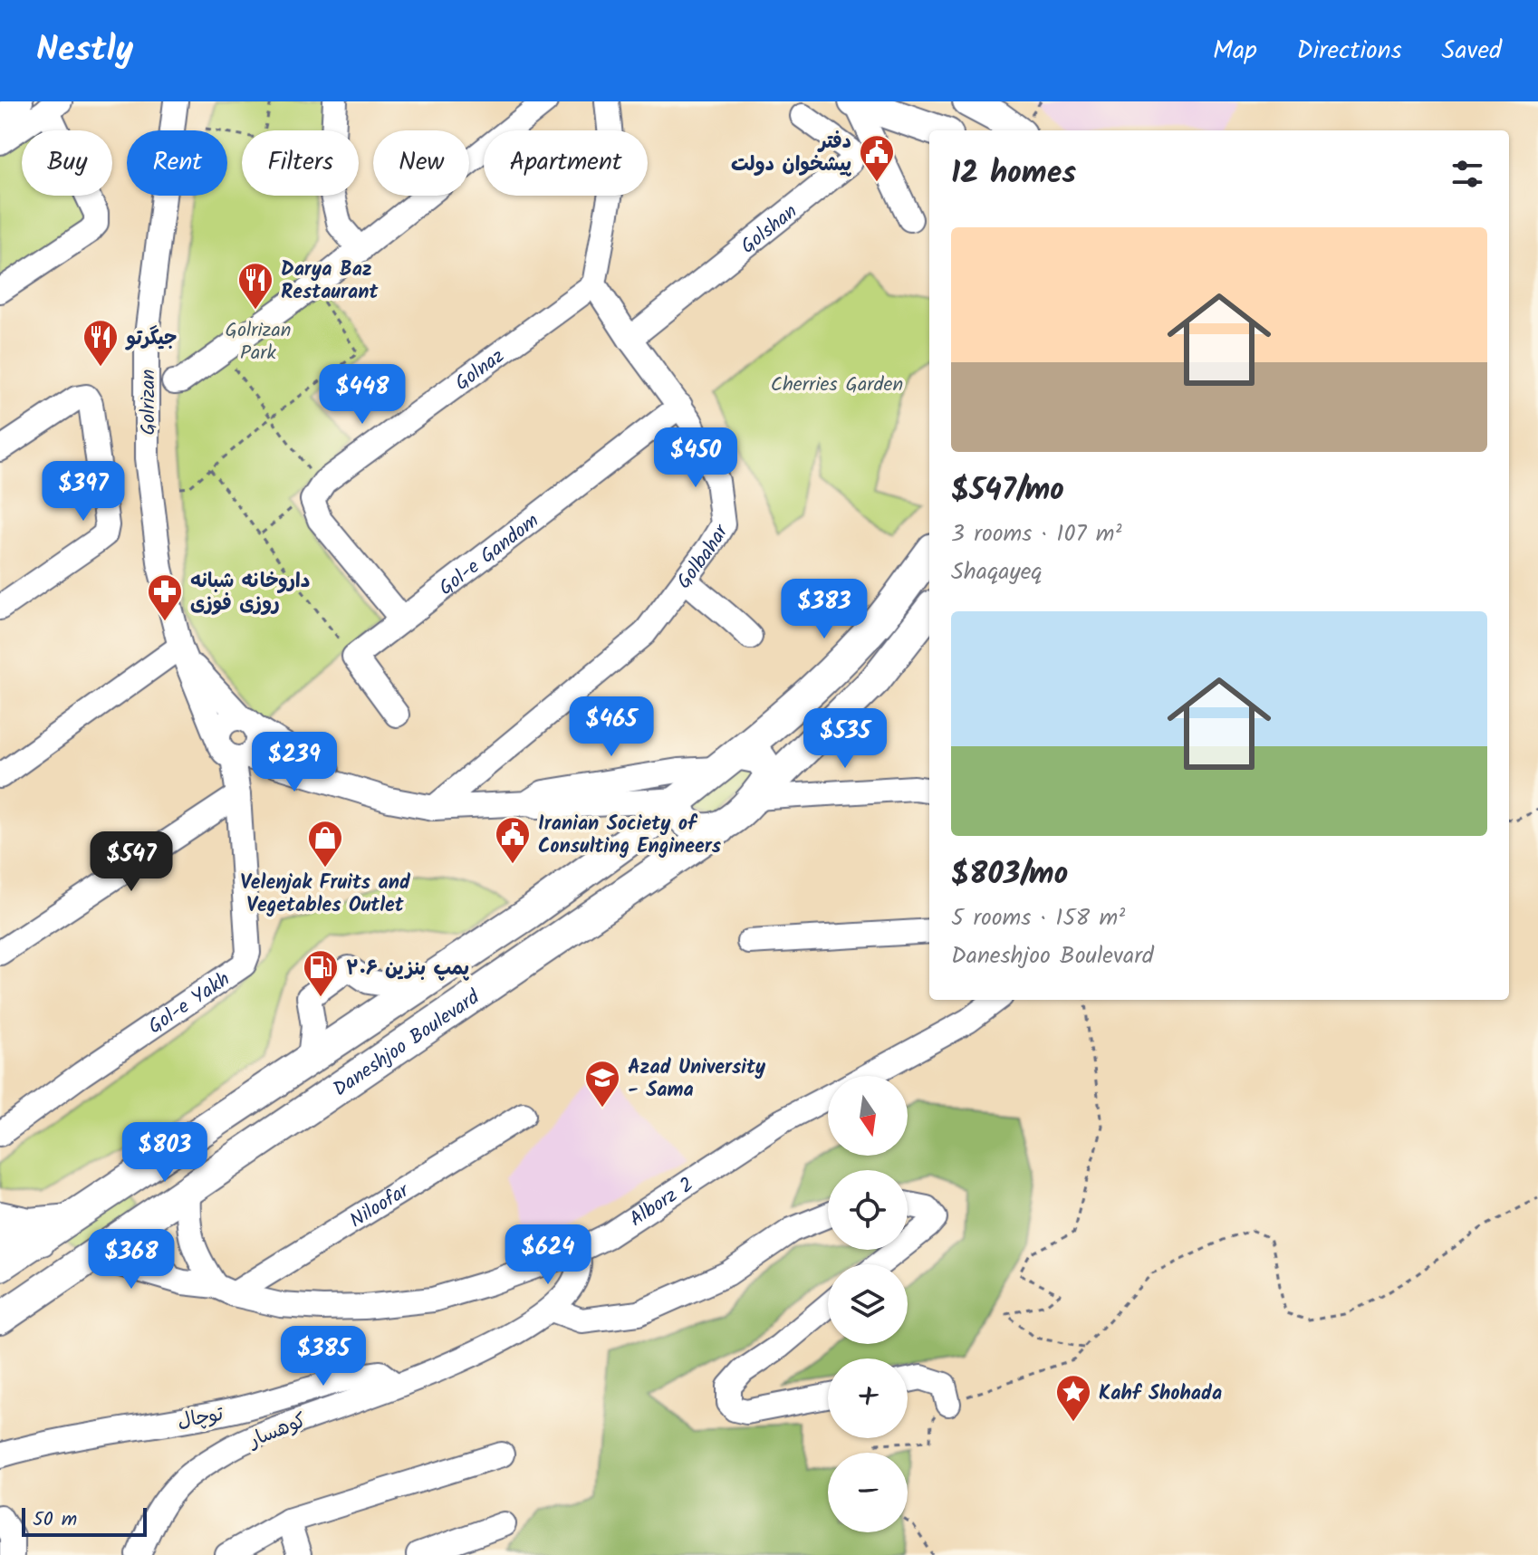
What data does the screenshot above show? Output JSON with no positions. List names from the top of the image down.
{
  "streets": {
    "main road": ["Daneshjoo Boulevard"],
    "street": [
      "Golshan",
      "Golnaz",
      "Golrizan",
      "Gol-e Gandom",
      "Golbahar",
      "Gol-e Yakh",
      "Alborz 2",
      "Niloofar",
      "توچال",
      "کوهسار"
    ]
  },
  "crossings": [
    ["Golshan", "Golbahar"],
    ["Golnaz", "Golbahar"],
    ["Golrizan", "Golbahar"],
    ["Golrizan", "Gol-e Yakh"],
    ["Golrizan", "Daneshjoo Boulevard"],
    ["Gol-e Gandom", "Golbahar"],
    ["Daneshjoo Boulevard", "Alborz 2"],
    ["Alborz 2", "Niloofar"],
    ["Alborz 2", "کوهسار"],
    ["توچال", "کوهسار"]
  ],
  "parks": ["Golrizan Park", "Cherries Garden"],
  "places": {
    "public building": ["دفتر پیشخوان دولت", "Iranian Society of Consulting Engineers"],
    "restaurant": ["Darya Baz Restaurant", "جیگرتو"],
    "pharmacy": ["داروخانه شبانه روزی فوزی"],
    "shop": ["Velenjak Fruits and Vegetables Outlet"],
    "fuel station": ["پمپ بنزین ۲۰۶"],
    "school or university": ["Azad University - Sama"],
    "place": ["Kahf Shohada"]
  },
  "scale_bar": "50 m",
  "north": "bottom",
  "page": {
    "header": "Nestly",
    "nav": ["Map", "Directions", "Saved"],
    "chip": [
      "Buy",
      "Rent",
      "Filters",
      "New",
      "Apartment"
    ],
    "heading": "12 homes",
    "list": [
      {
        "name": "$547/mo",
        "note": "3 rooms · 107 m² · Shaqayeq"
      },
      {
        "name": "$803/mo",
        "note": "5 rooms · 158 m² · Daneshjoo Boulevard"
      }
    ],
    "price": [
      "$448",
      "$450",
      "$397",
      "$383",
      "$465",
      "$535",
      "$239",
      "$547",
      "$803",
      "$624",
      "$368",
      "$385"
    ],
    "map_buttons": ["+", "−"],
    "scale": "50 m"
  }
}
